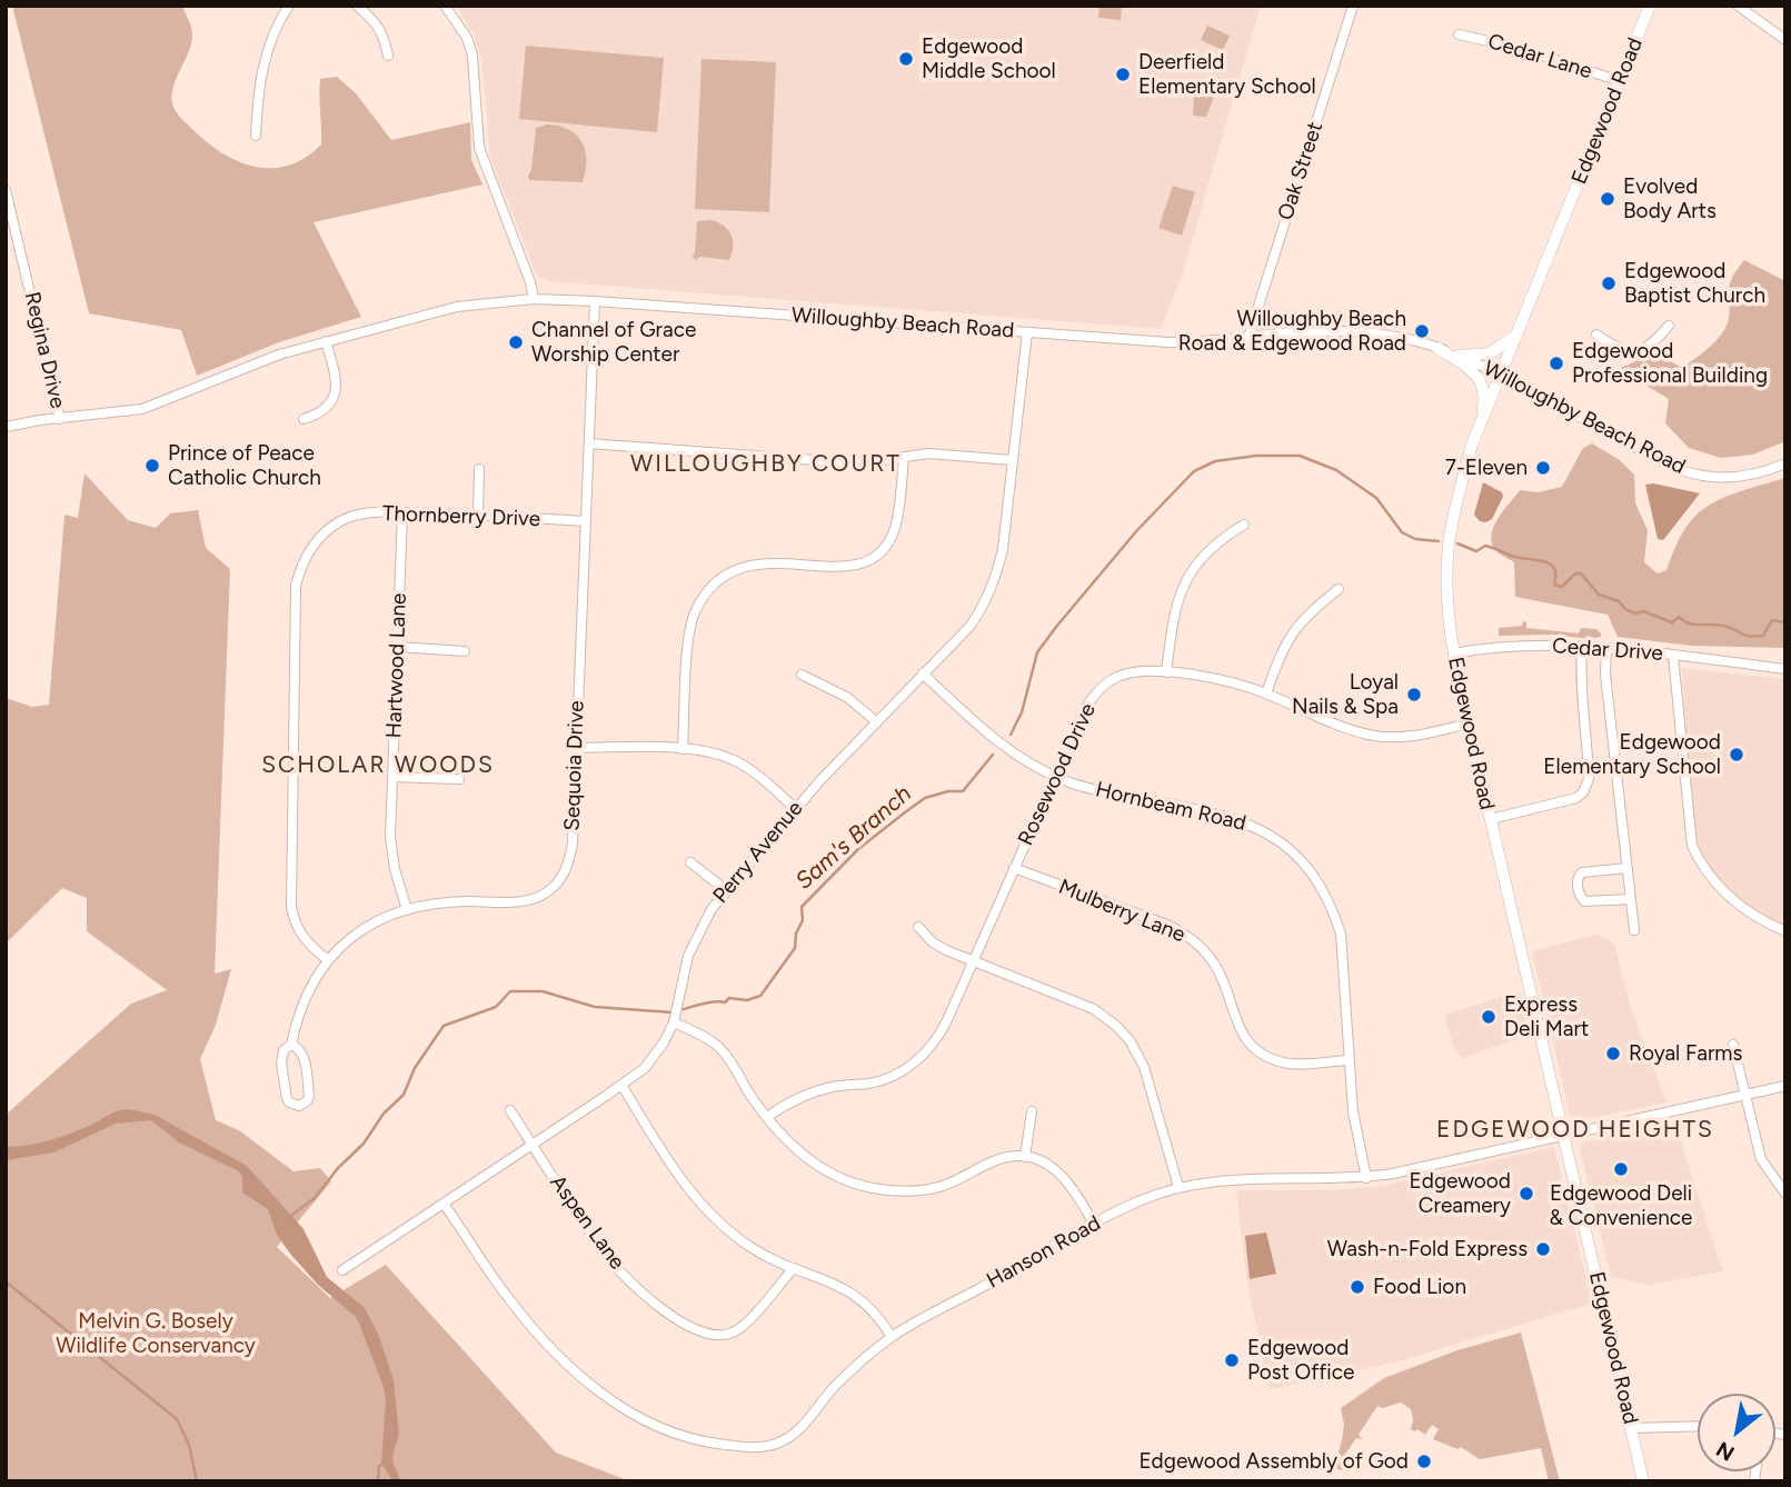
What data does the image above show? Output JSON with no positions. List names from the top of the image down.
{
  "streets": {
    "main road": ["Edgewood Road"],
    "street": [
      "Cedar Lane",
      "Oak Street",
      "Willoughby Beach Road",
      "Regina Drive",
      "Thornberry Drive",
      "Cedar Drive",
      "Hartwood Lane",
      "Sequoia Drive",
      "Rosewood Drive",
      "Hornbeam Road",
      "Perry Avenue",
      "Mulberry Lane",
      "Aspen Lane",
      "Hanson Road"
    ]
  },
  "crossings": [
    ["Cedar Lane", "Edgewood Road"],
    ["Edgewood Road", "Willoughby Beach Road"],
    ["Edgewood Road", "Cedar Drive"],
    ["Edgewood Road", "Rosewood Drive"],
    ["Edgewood Road", "Hanson Road"],
    ["Oak Street", "Willoughby Beach Road"],
    ["Willoughby Beach Road", "Regina Drive"],
    ["Willoughby Beach Road", "Sequoia Drive"],
    ["Willoughby Beach Road", "Perry Avenue"],
    ["Thornberry Drive", "Hartwood Lane"],
    ["Thornberry Drive", "Sequoia Drive"],
    ["Hartwood Lane", "Sequoia Drive"],
    ["Rosewood Drive", "Hornbeam Road"],
    ["Rosewood Drive", "Mulberry Lane"],
    ["Hornbeam Road", "Perry Avenue"],
    ["Hornbeam Road", "Mulberry Lane"],
    ["Hornbeam Road", "Hanson Road"],
    ["Perry Avenue", "Aspen Lane"],
    ["Perry Avenue", "Hanson Road"]
  ],
  "districts": ["WILLOUGHBY COURT", "SCHOLAR WOODS", "EDGEWOOD HEIGHTS"],
  "water": ["Sam's Branch"],
  "parks": ["Melvin G. Bosely Wildlife Conservancy"],
  "places": [
    "Edgewood Middle School",
    "Deerfield Elementary School",
    "Evolved Body Arts",
    "Edgewood Baptist Church",
    "Willoughby Beach Road & Edgewood Road",
    "Channel of Grace Worship Center",
    "Edgewood Professional Building",
    "Prince of Peace Catholic Church",
    "7-Eleven",
    "Loyal Nails & Spa",
    "Edgewood Elementary School",
    "Express Deli Mart",
    "Royal Farms",
    "Edgewood Deli & Convenience",
    "Edgewood Creamery",
    "Wash-n-Fold Express",
    "Food Lion",
    "Edgewood Post Office",
    "Edgewood Assembly of God"
  ],
  "north": "bottom left"
}
